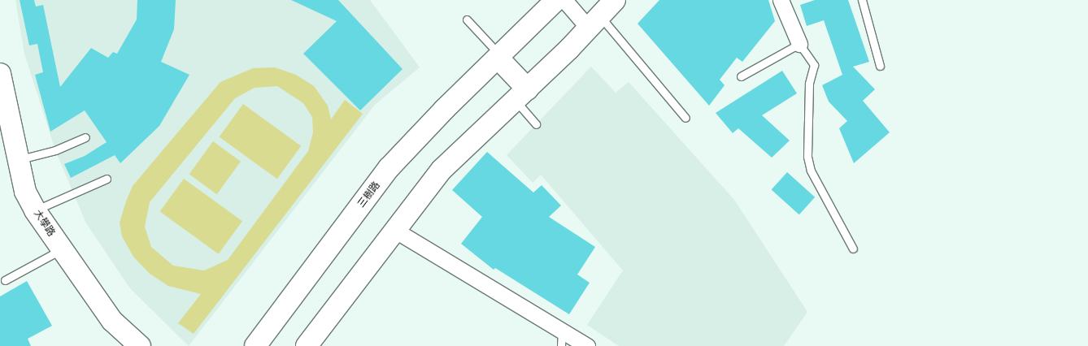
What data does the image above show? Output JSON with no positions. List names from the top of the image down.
{
  "streets": {
    "street": ["三樹路", "大學路"]
  }
}
